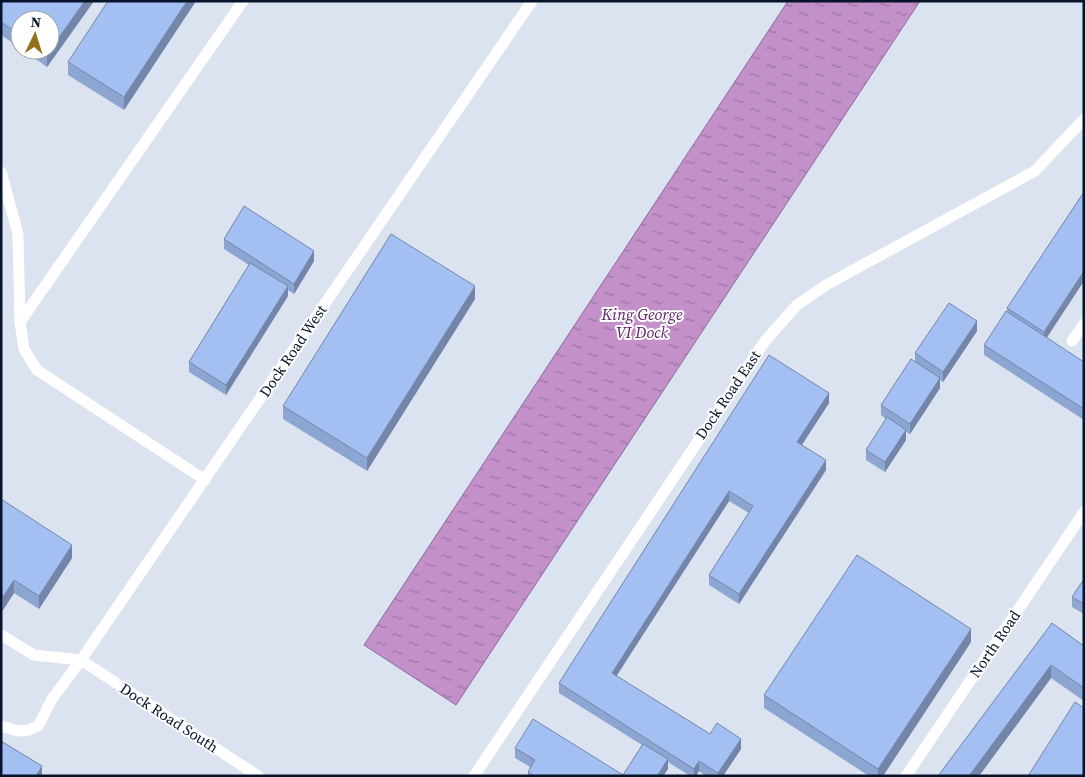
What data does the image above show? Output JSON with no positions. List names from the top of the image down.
{
  "streets": {
    "lane": [
      "Dock Road West",
      "Dock Road East",
      "North Road",
      "Dock Road South"
    ]
  },
  "crossings": [
    ["Dock Road West", "Dock Road South"]
  ],
  "water": ["King George VI Dock"],
  "north": "top"
}
